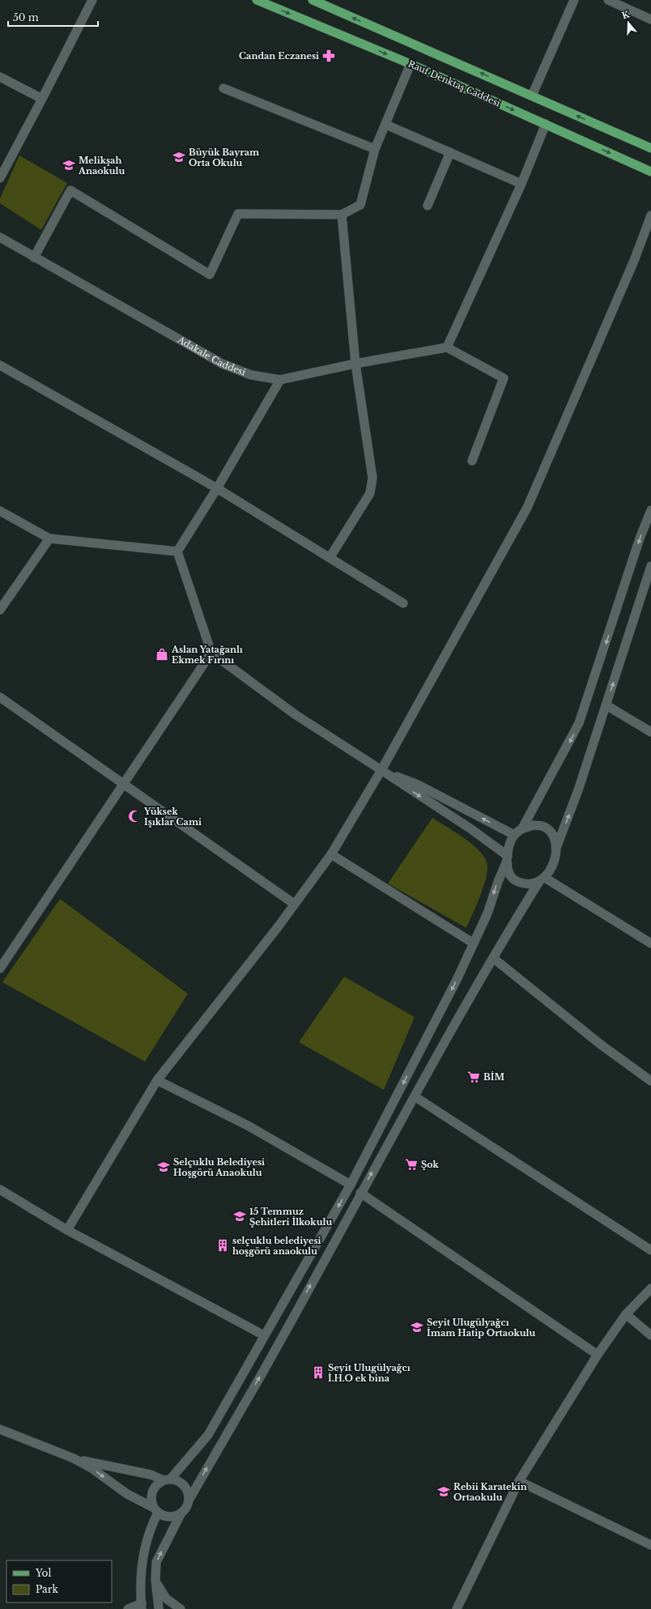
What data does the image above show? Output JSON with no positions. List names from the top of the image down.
{
  "streets": {
    "main road": ["Rauf Denktaş Caddesi"],
    "street": ["Adakale Caddesi"]
  },
  "places": {
    "pharmacy": ["Candan Eczanesi"],
    "school or university": [
      "Büyük Bayram Orta Okulu",
      "Melikşah Anaokulu",
      "Selçuklu Belediyesi Hoşgörü Anaokulu",
      "15 Temmuz Şehitleri İlkokulu",
      "Seyit Ulugülyağcı İmam Hatip Ortaokulu",
      "Rebii Karatekin Ortaokulu"
    ],
    "shop": ["Aslan Yatağanlı Ekmek Fırını"],
    "mosque": ["Yüksek Işıklar Cami"],
    "supermarket": ["BİM", "Şok"],
    "building": ["selçuklu belediyesi hoşgörü anaokulu", "Seyit Ulugülyağcı İ.H.O ek bina"]
  },
  "legend": ["Yol", "Park"],
  "scale_bar": "50 m",
  "north": "top"
}
